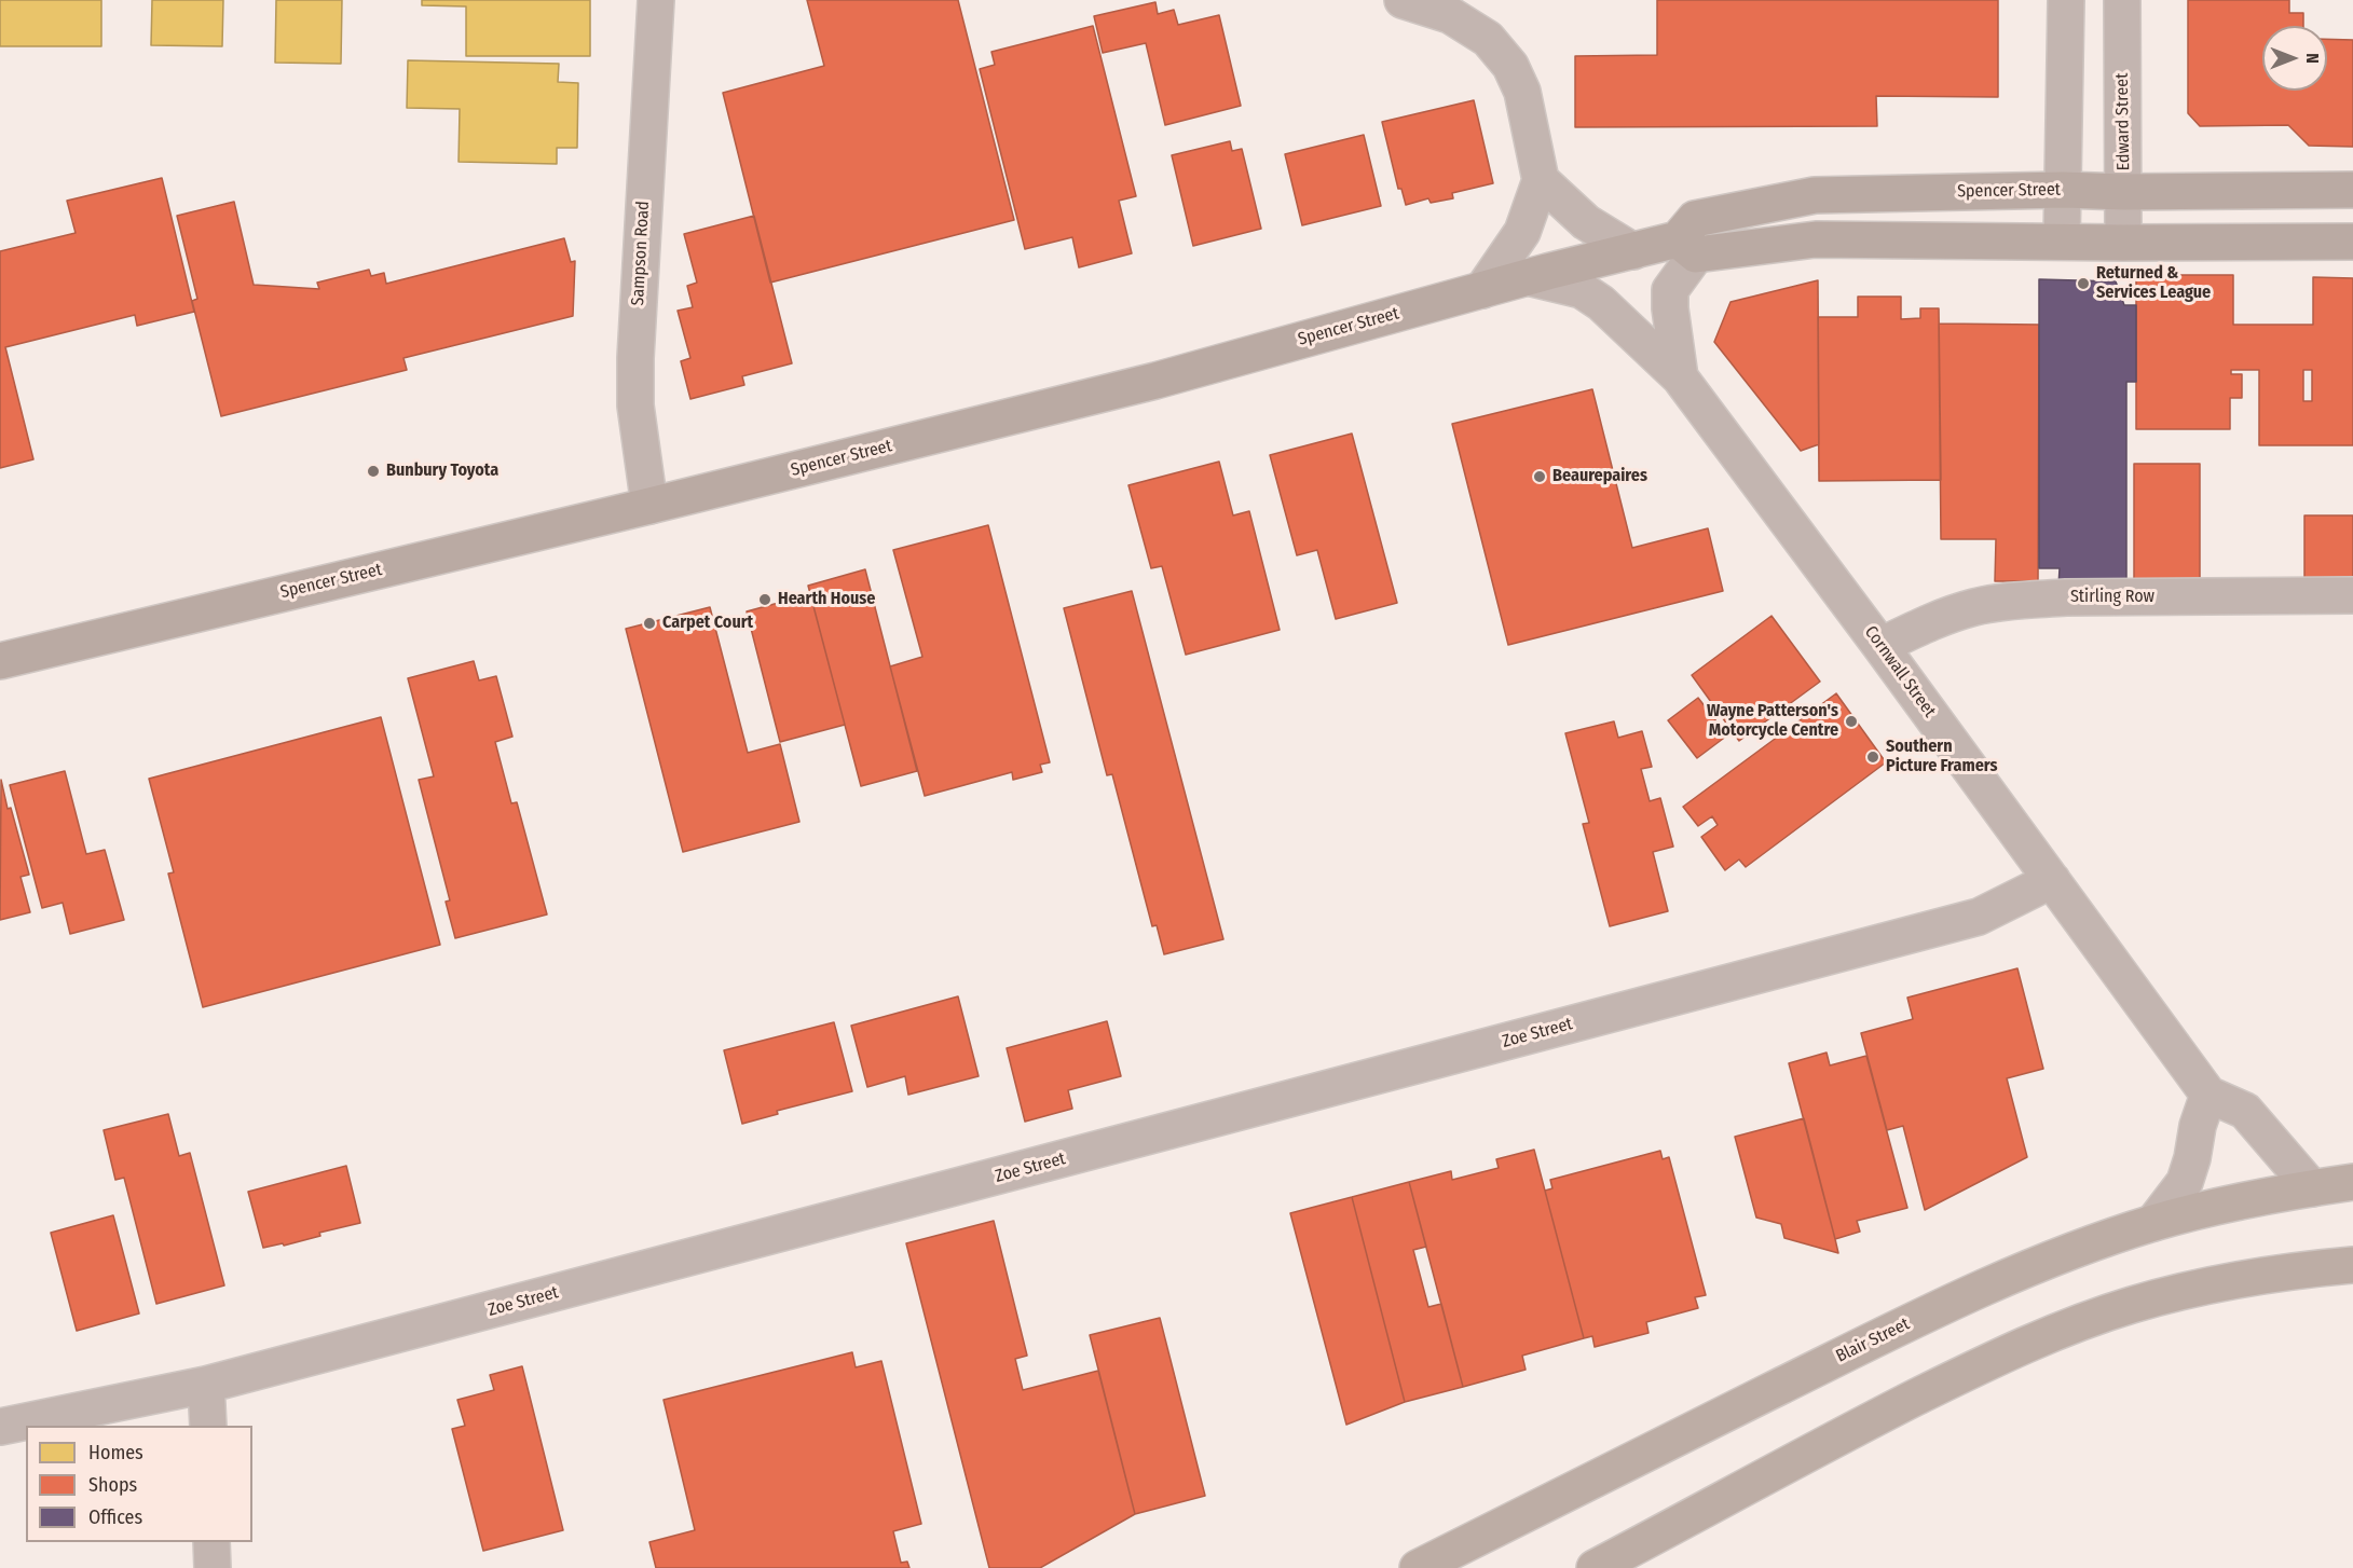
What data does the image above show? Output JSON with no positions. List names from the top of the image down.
{
  "streets": {
    "main road": ["Spencer Street", "Blair Street"],
    "street": [
      "Edward Street",
      "Sampson Road",
      "Stirling Row",
      "Cornwall Street",
      "Zoe Street"
    ]
  },
  "crossings": [
    ["Edward Street", "Spencer Street"],
    ["Spencer Street", "Sampson Road"],
    ["Spencer Street", "Cornwall Street"],
    ["Stirling Row", "Cornwall Street"],
    ["Cornwall Street", "Zoe Street"]
  ],
  "places": [
    "Returned & Services League",
    "Bunbury Toyota",
    "Beaurepaires",
    "Hearth House",
    "Carpet Court",
    "Wayne Patterson's Motorcycle Centre",
    "Southern Picture Framers"
  ],
  "legend": ["Homes", "Shops", "Offices"],
  "north": "right"
}
